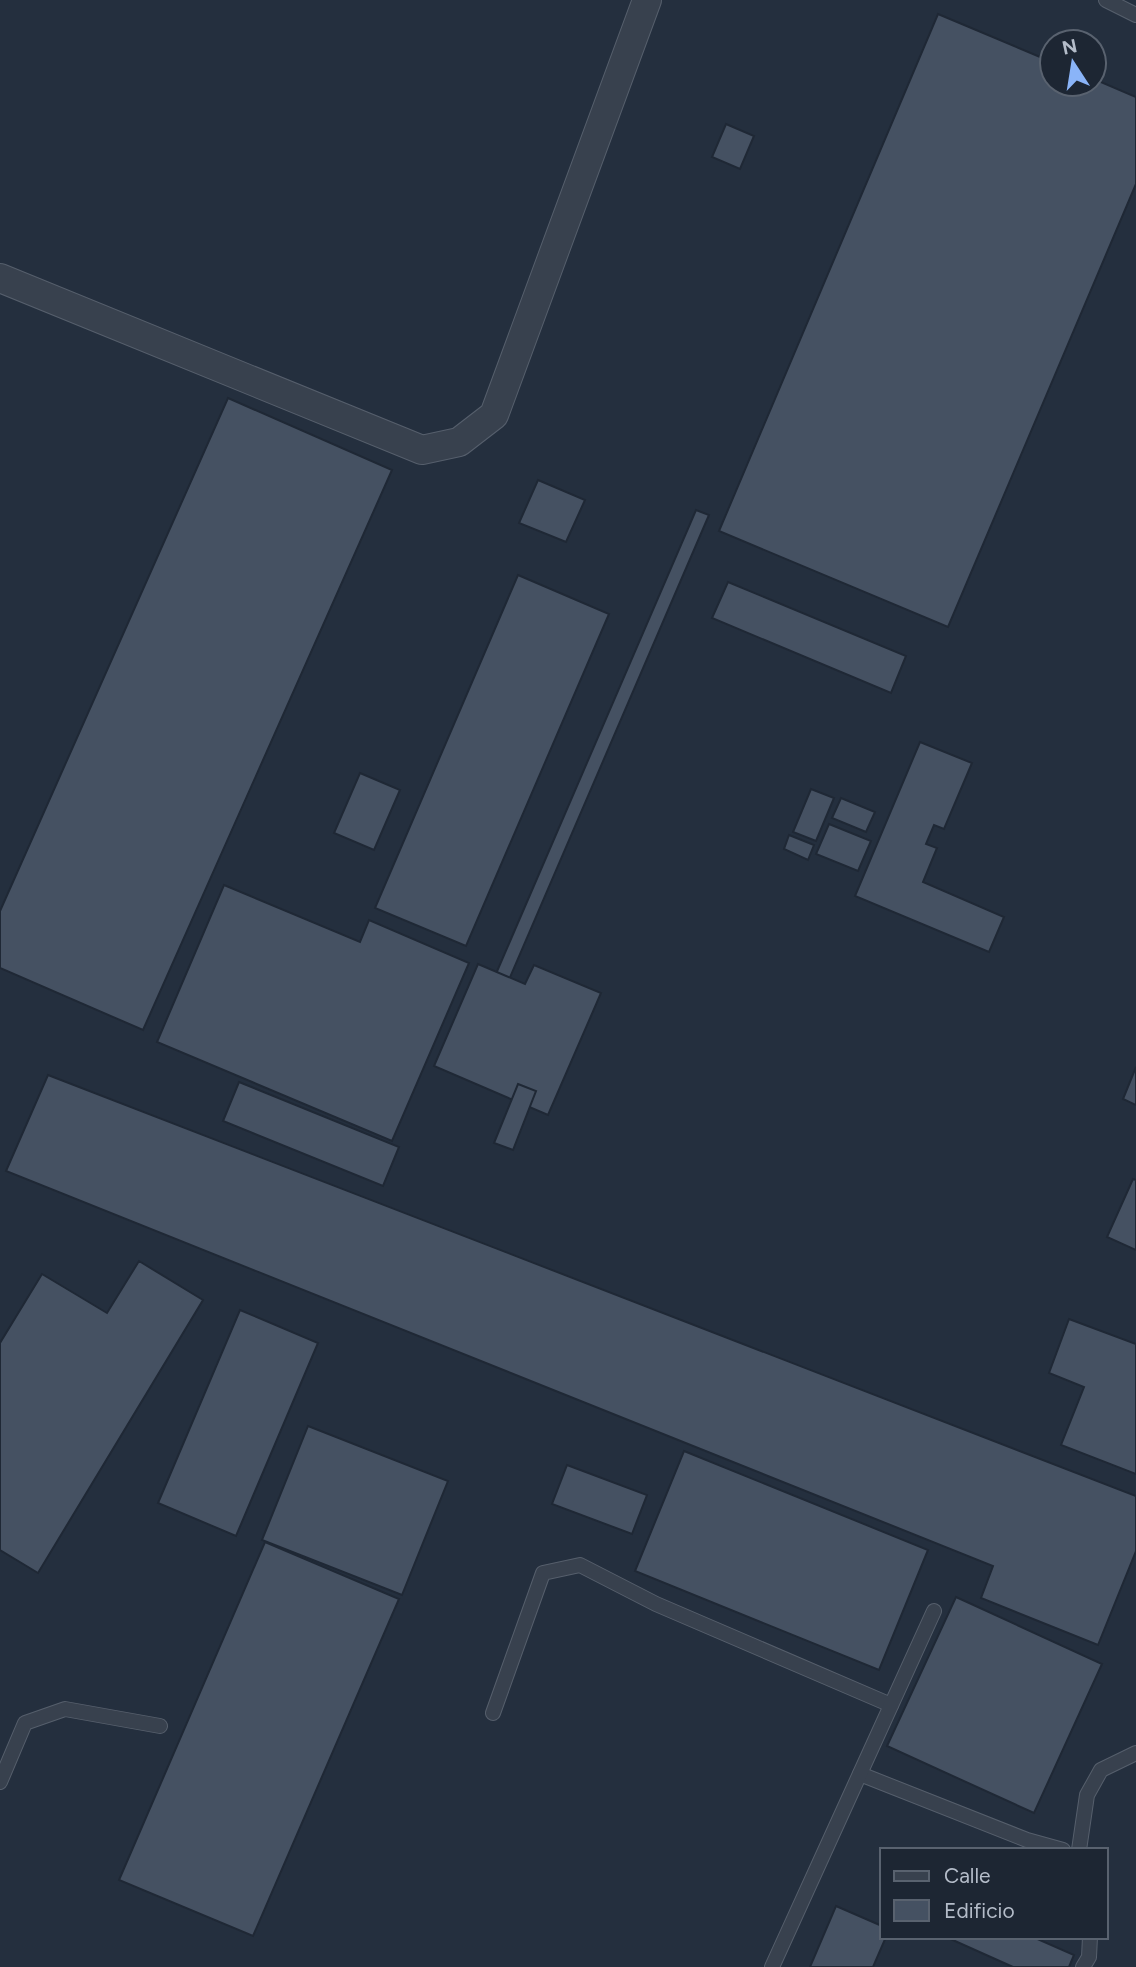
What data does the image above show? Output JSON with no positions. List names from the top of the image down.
{
  "legend": ["Calle", "Edificio"],
  "north": "top"
}
